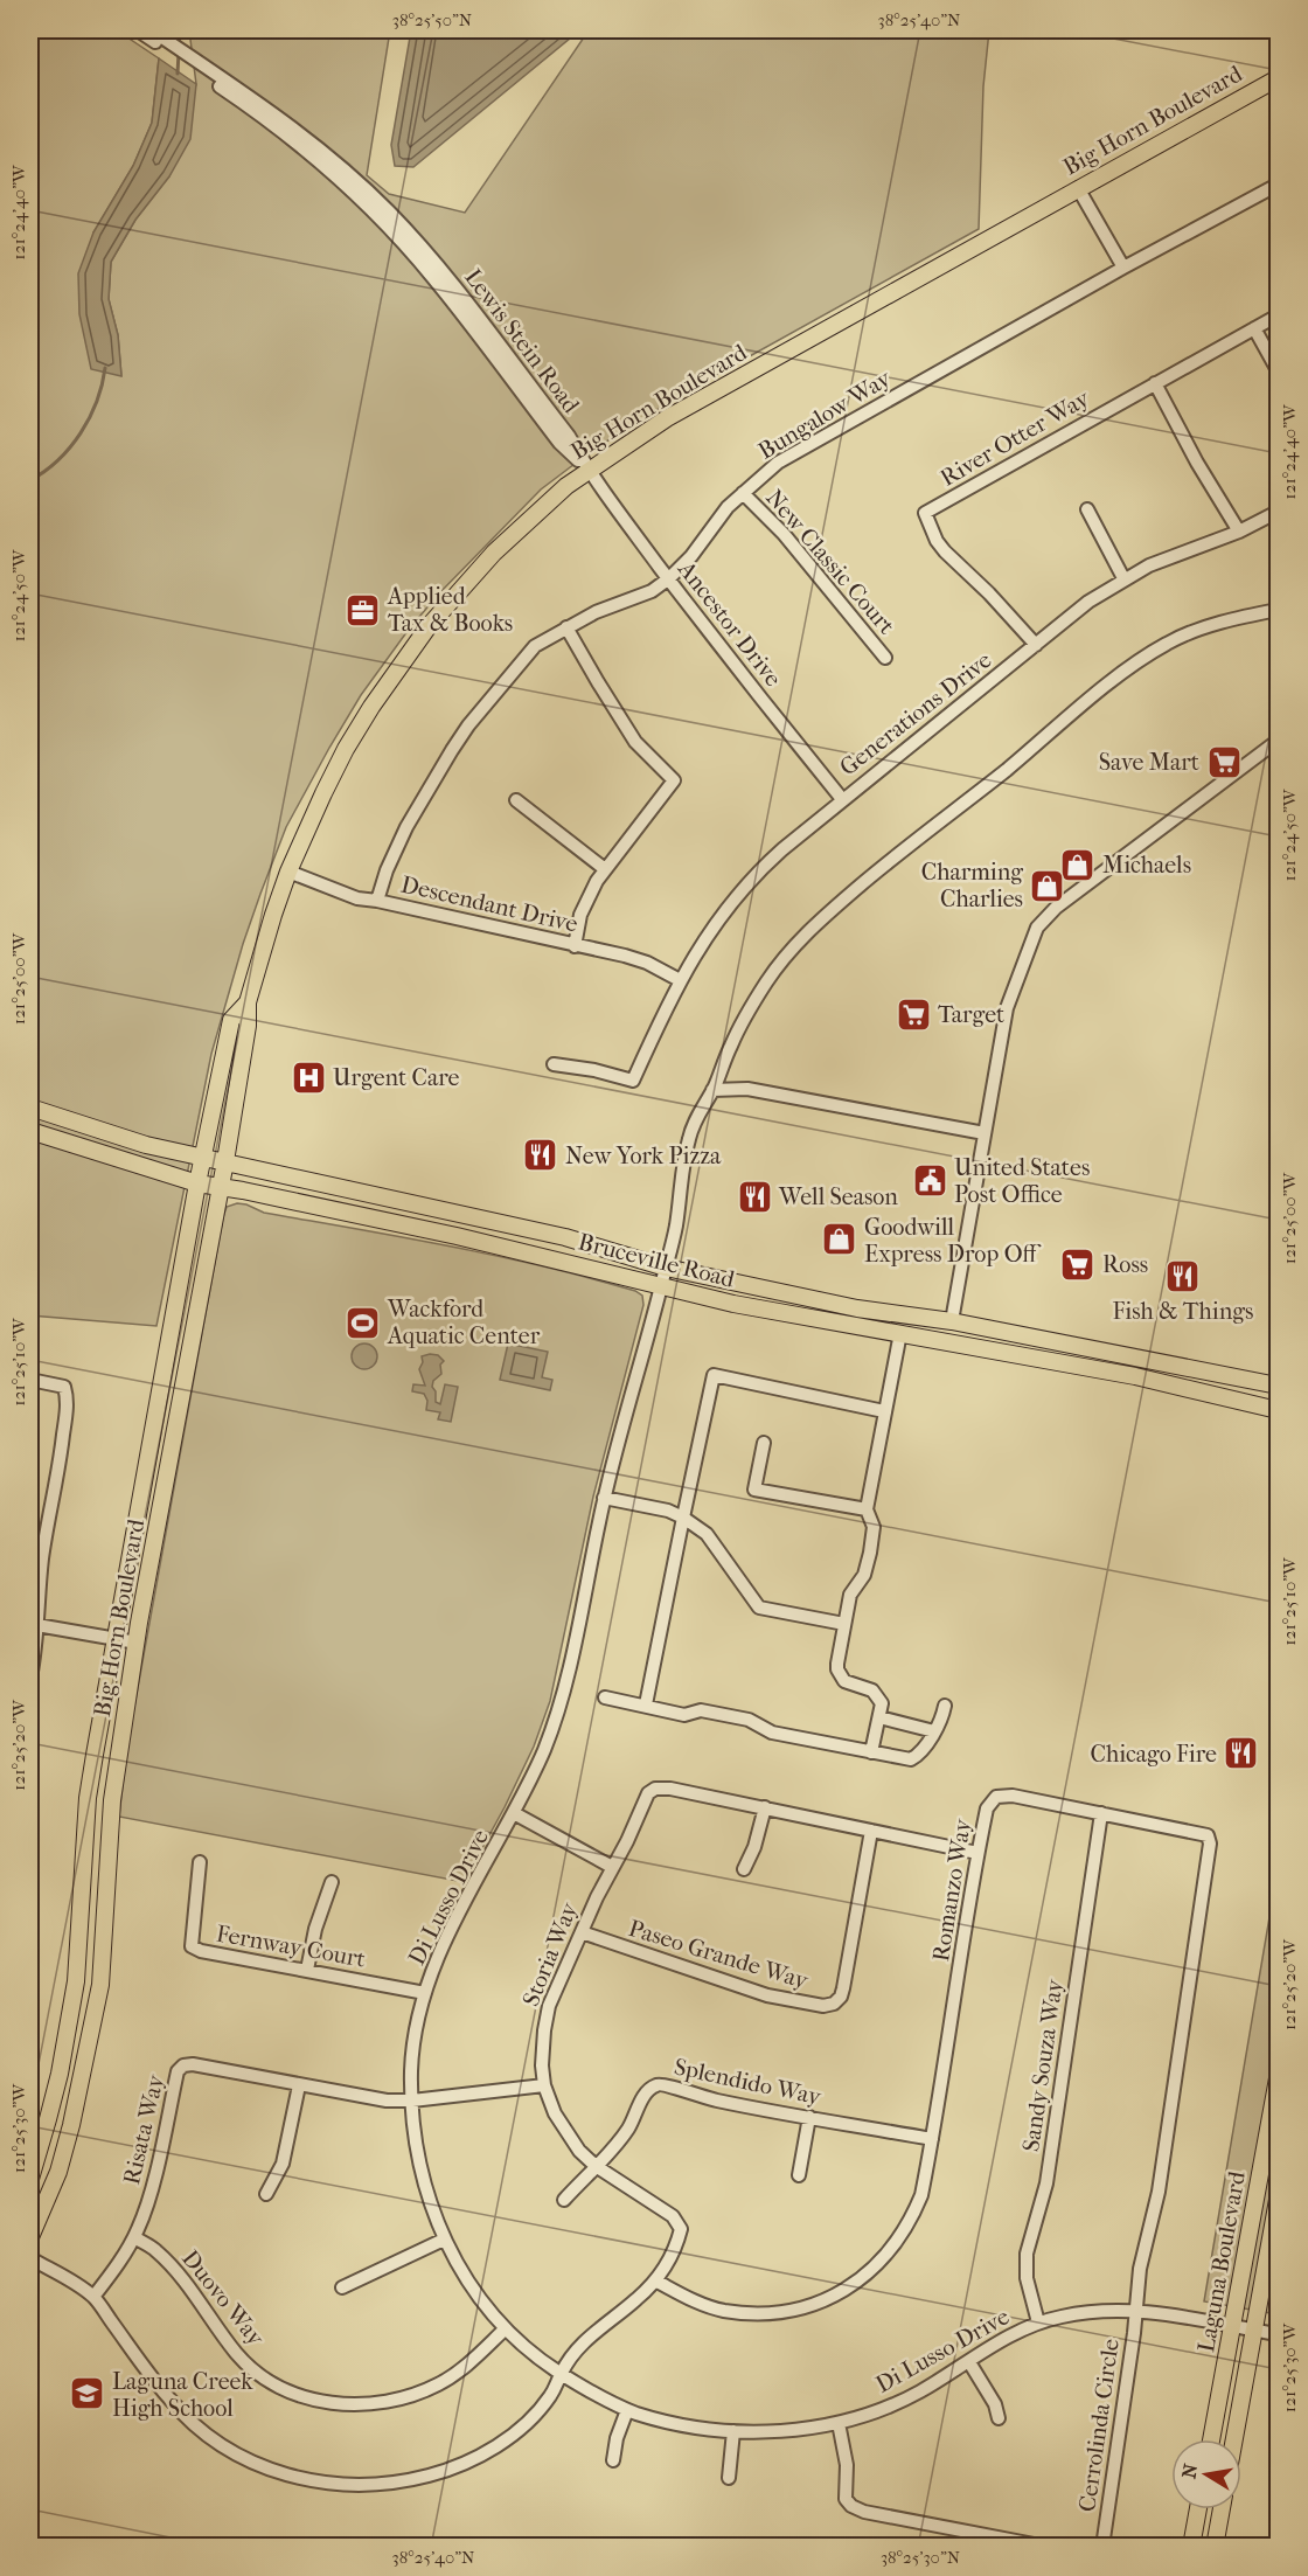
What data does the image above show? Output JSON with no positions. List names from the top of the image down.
{
  "streets": {
    "main road": ["Big Horn Boulevard", "Bruceville Road", "Laguna Boulevard"],
    "street": [
      "Lewis Stein Road",
      "Bungalow Way",
      "River Otter Way",
      "New Classic Court",
      "Ancestor Drive",
      "Generations Drive",
      "Descendant Drive",
      "Romanzo Way",
      "Di Lusso Drive",
      "Fernway Court",
      "Storia Way",
      "Paseo Grande Way",
      "Sandy Souza Way",
      "Splendido Way",
      "Risata Way",
      "Duovo Way",
      "Cerrolinda Circle"
    ]
  },
  "crossings": [
    ["Big Horn Boulevard", "Lewis Stein Road"],
    ["Big Horn Boulevard", "Ancestor Drive"],
    ["Big Horn Boulevard", "Descendant Drive"],
    ["Big Horn Boulevard", "Bruceville Road"],
    ["Lewis Stein Road", "Ancestor Drive"],
    ["Bungalow Way", "New Classic Court"],
    ["Bungalow Way", "Ancestor Drive"],
    ["Bungalow Way", "Descendant Drive"],
    ["River Otter Way", "Generations Drive"],
    ["Ancestor Drive", "Generations Drive"],
    ["Generations Drive", "Descendant Drive"],
    ["Bruceville Road", "Di Lusso Drive"],
    ["Romanzo Way", "Di Lusso Drive"],
    ["Romanzo Way", "Storia Way"],
    ["Romanzo Way", "Sandy Souza Way"],
    ["Romanzo Way", "Splendido Way"],
    ["Romanzo Way", "Cerrolinda Circle"],
    ["Di Lusso Drive", "Fernway Court"],
    ["Di Lusso Drive", "Storia Way"],
    ["Di Lusso Drive", "Sandy Souza Way"],
    ["Di Lusso Drive", "Risata Way"],
    ["Di Lusso Drive", "Laguna Boulevard"],
    ["Di Lusso Drive", "Duovo Way"],
    ["Di Lusso Drive", "Cerrolinda Circle"],
    ["Storia Way", "Paseo Grande Way"],
    ["Storia Way", "Splendido Way"],
    ["Storia Way", "Risata Way"],
    ["Risata Way", "Duovo Way"]
  ],
  "places": {
    "office": ["Applied Tax & Books"],
    "supermarket": ["Save Mart", "Target", "Ross"],
    "shop": ["Michaels", "Charming Charlies", "Goodwill Express Drop Off"],
    "hospital": ["Urgent Care"],
    "restaurant": [
      "New York Pizza",
      "Well Season",
      "Fish & Things",
      "Chicago Fire"
    ],
    "public building": ["United States Post Office"],
    "sports": ["Wackford Aquatic Center"],
    "school or university": ["Laguna Creek High School"]
  },
  "north": "left",
  "coordinates": [
    "38°25'50\"N",
    "38°25'40\"N",
    "121°24'40\"W",
    "121°24'50\"W",
    "121°25'00\"W",
    "121°25'10\"W",
    "121°25'20\"W",
    "121°25'30\"W",
    "38°25'30\"N"
  ]
}
